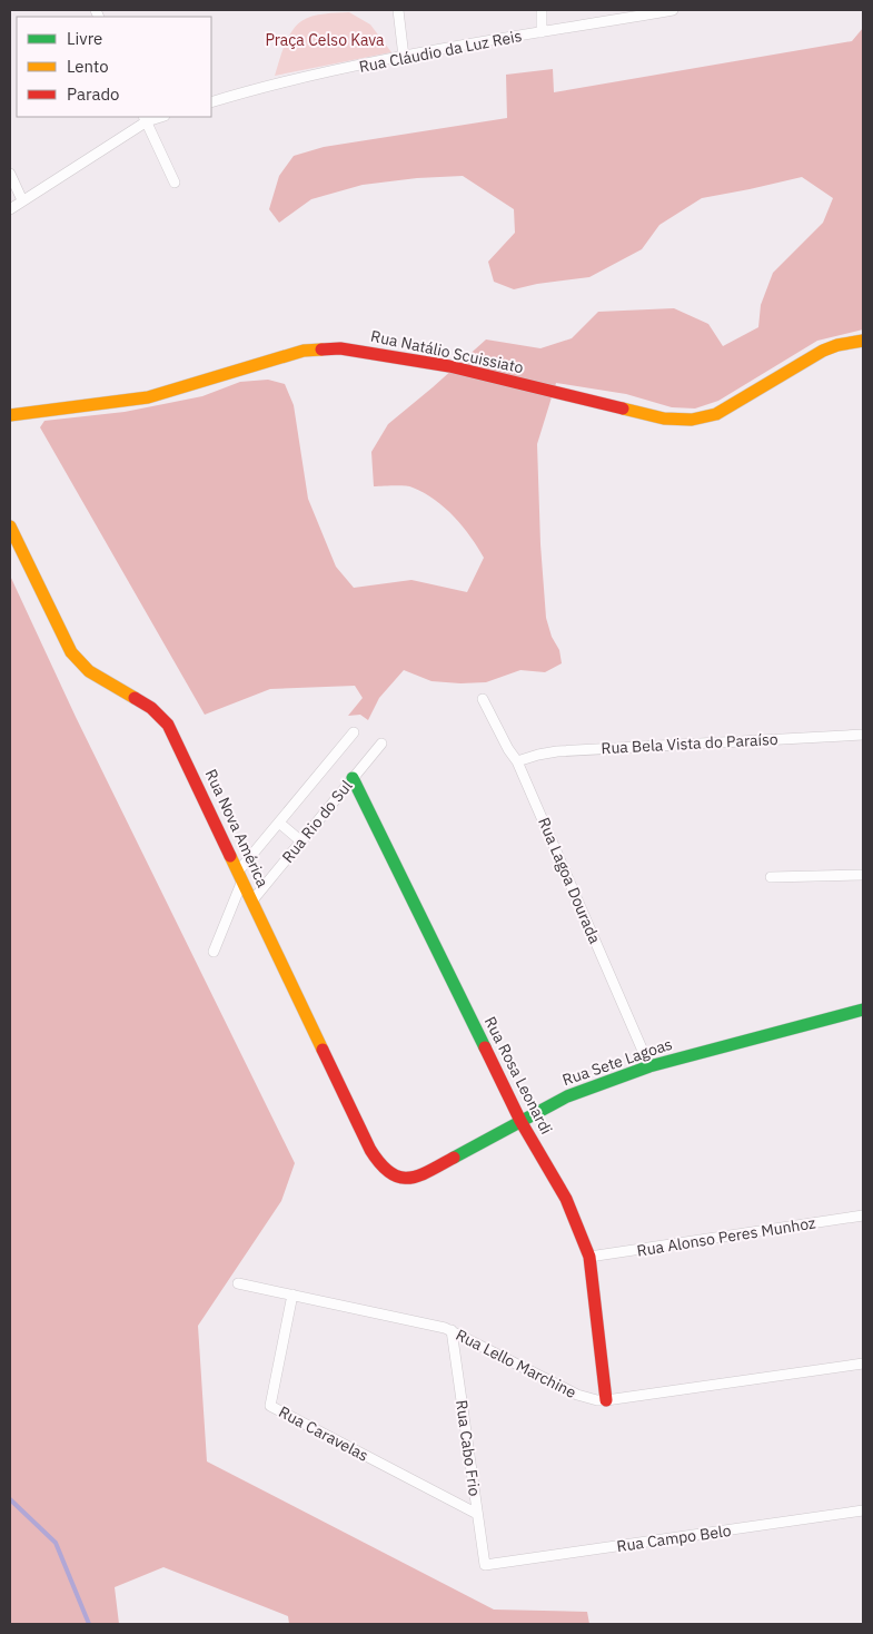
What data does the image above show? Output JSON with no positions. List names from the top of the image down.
{
  "streets": {
    "street": [
      "Rua Cláudio da Luz Reis",
      "Rua Natálio Scuissiato",
      "Rua Bela Vista do Paraíso",
      "Rua Rio do Sul",
      "Rua Nova América",
      "Rua Lagoa Dourada",
      "Rua Sete Lagoas",
      "Rua Rosa Leonardi",
      "Rua Alonso Peres Munhoz",
      "Rua Lello Marchine",
      "Rua Caravelas",
      "Rua Cabo Frio",
      "Rua Campo Belo"
    ]
  },
  "crossings": [
    ["Rua Bela Vista do Paraíso", "Rua Lagoa Dourada"],
    ["Rua Rio do Sul", "Rua Nova América"],
    ["Rua Rio do Sul", "Rua Rosa Leonardi"],
    ["Rua Nova América", "Rua Sete Lagoas"],
    ["Rua Lagoa Dourada", "Rua Sete Lagoas"],
    ["Rua Sete Lagoas", "Rua Rosa Leonardi"],
    ["Rua Rosa Leonardi", "Rua Alonso Peres Munhoz"],
    ["Rua Rosa Leonardi", "Rua Lello Marchine"],
    ["Rua Lello Marchine", "Rua Caravelas"],
    ["Rua Lello Marchine", "Rua Cabo Frio"],
    ["Rua Caravelas", "Rua Cabo Frio"],
    ["Rua Cabo Frio", "Rua Campo Belo"]
  ],
  "parks": ["Praça Celso Kava"],
  "legend": ["Livre", "Lento", "Parado"]
}
